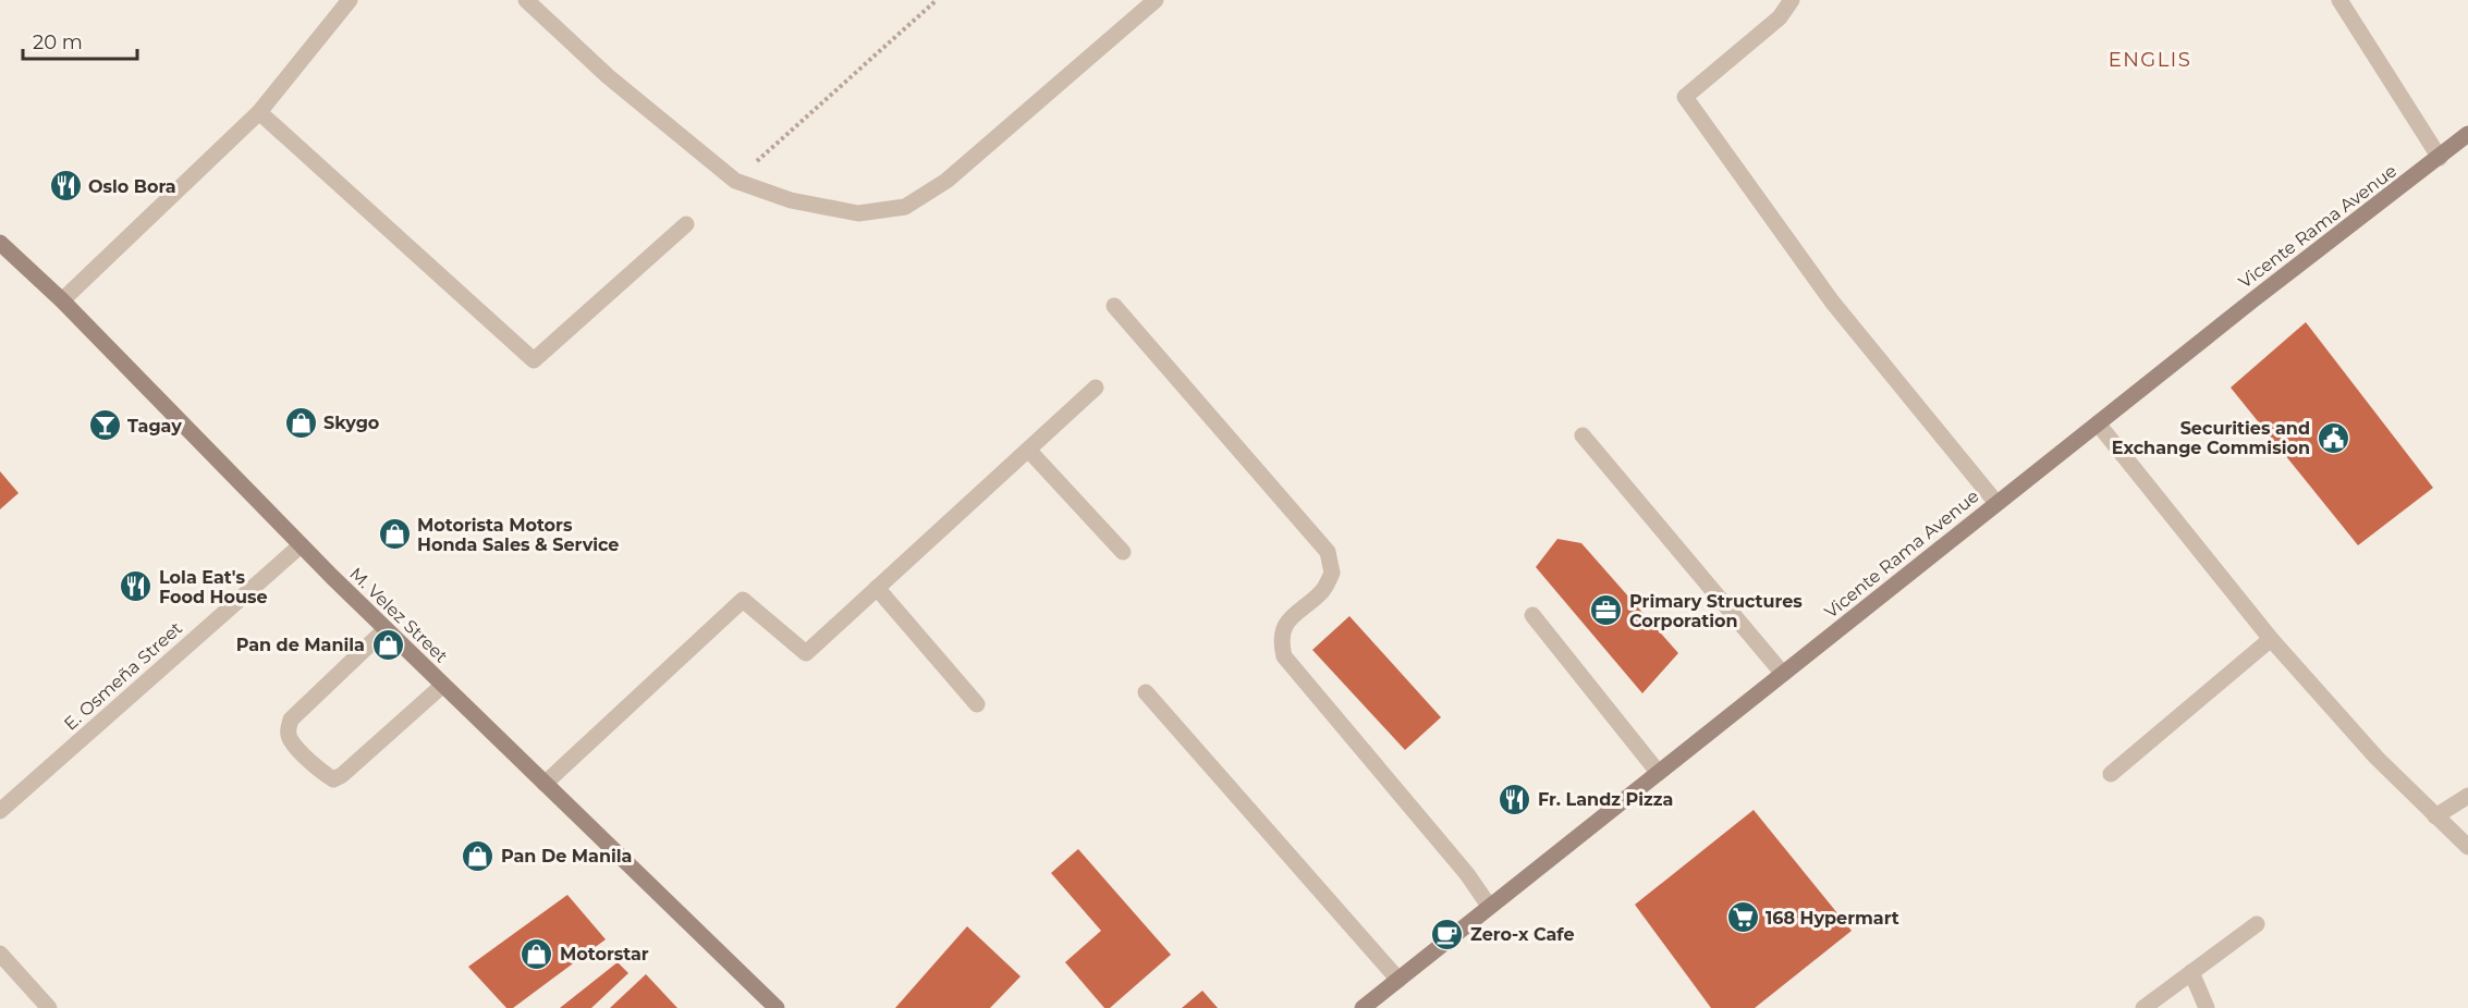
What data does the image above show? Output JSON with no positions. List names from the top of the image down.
{
  "streets": {
    "main road": ["Vicente Rama Avenue", "M. Velez Street"],
    "street": ["E. Osmeña Street"]
  },
  "crossings": [
    ["M. Velez Street", "E. Osmeña Street"]
  ],
  "districts": ["ENGLIS"],
  "places": {
    "restaurant": ["Oslo Bora", "Lola Eat's Food House", "Fr. Landz Pizza"],
    "shop": [
      "Skygo",
      "Motorista Motors Honda Sales & Service",
      "Pan de Manila",
      "Pan De Manila",
      "Motorstar"
    ],
    "bar": ["Tagay"],
    "public building": ["Securities and Exchange Commision"],
    "office": ["Primary Structures Corporation"],
    "supermarket": ["168 Hypermart"],
    "cafe": ["Zero-x Cafe"]
  },
  "scale_bar": "20 m"
}
